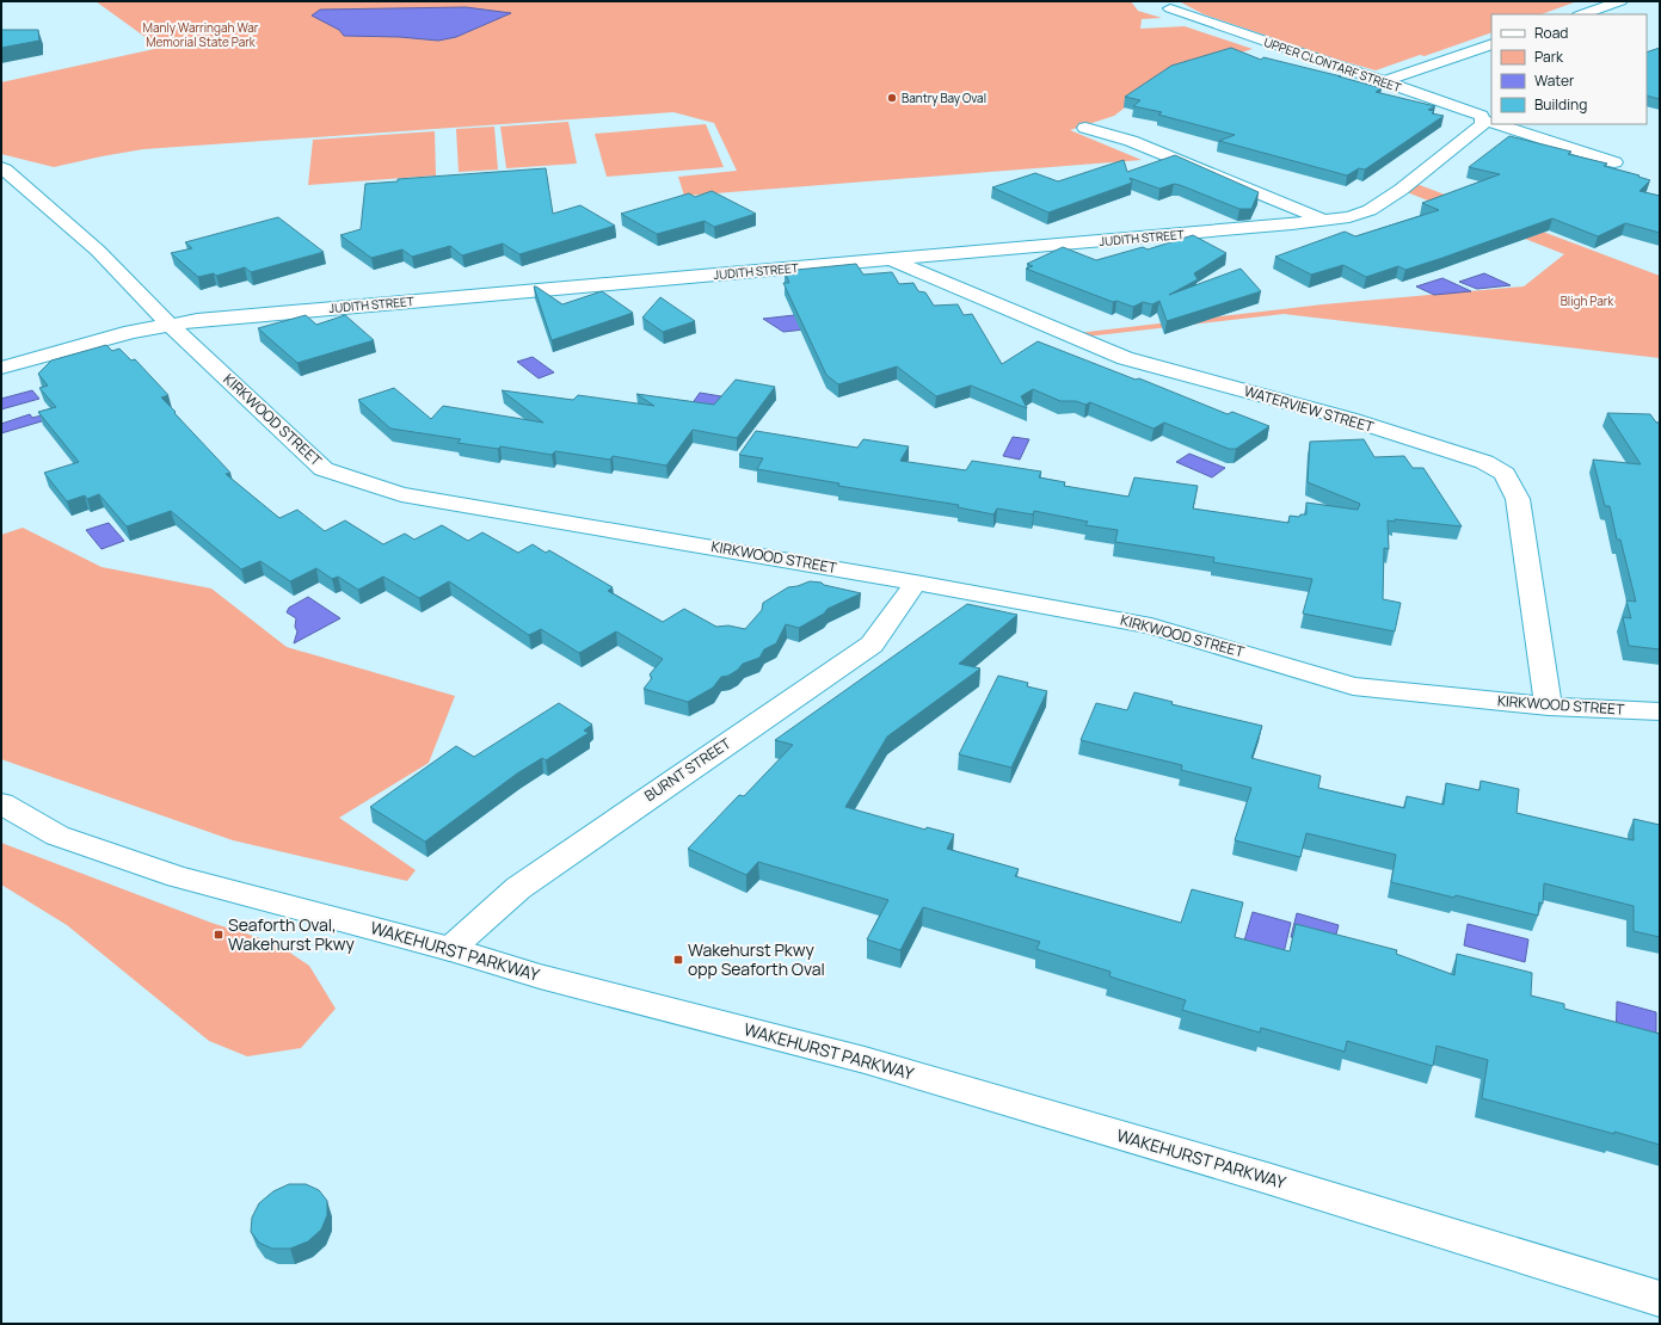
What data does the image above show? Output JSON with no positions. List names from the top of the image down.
{
  "streets": {
    "street": [
      "UPPER CLONTARF STREET",
      "JUDITH STREET",
      "WATERVIEW STREET",
      "KIRKWOOD STREET",
      "BURNT STREET",
      "WAKEHURST PARKWAY"
    ]
  },
  "crossings": [
    ["UPPER CLONTARF STREET", "JUDITH STREET"],
    ["JUDITH STREET", "WATERVIEW STREET"],
    ["JUDITH STREET", "KIRKWOOD STREET"],
    ["WATERVIEW STREET", "KIRKWOOD STREET"],
    ["KIRKWOOD STREET", "BURNT STREET"],
    ["BURNT STREET", "WAKEHURST PARKWAY"]
  ],
  "parks": ["Manly Warringah War Memorial State Park", "Bligh Park"],
  "places": {
    "other": ["Bantry Bay Oval"],
    "transit": ["Seaforth Oval, Wakehurst Pkwy", "Wakehurst Pkwy opp Seaforth Oval"]
  },
  "legend": [
    "Road",
    "Park",
    "Water",
    "Building"
  ]
}
